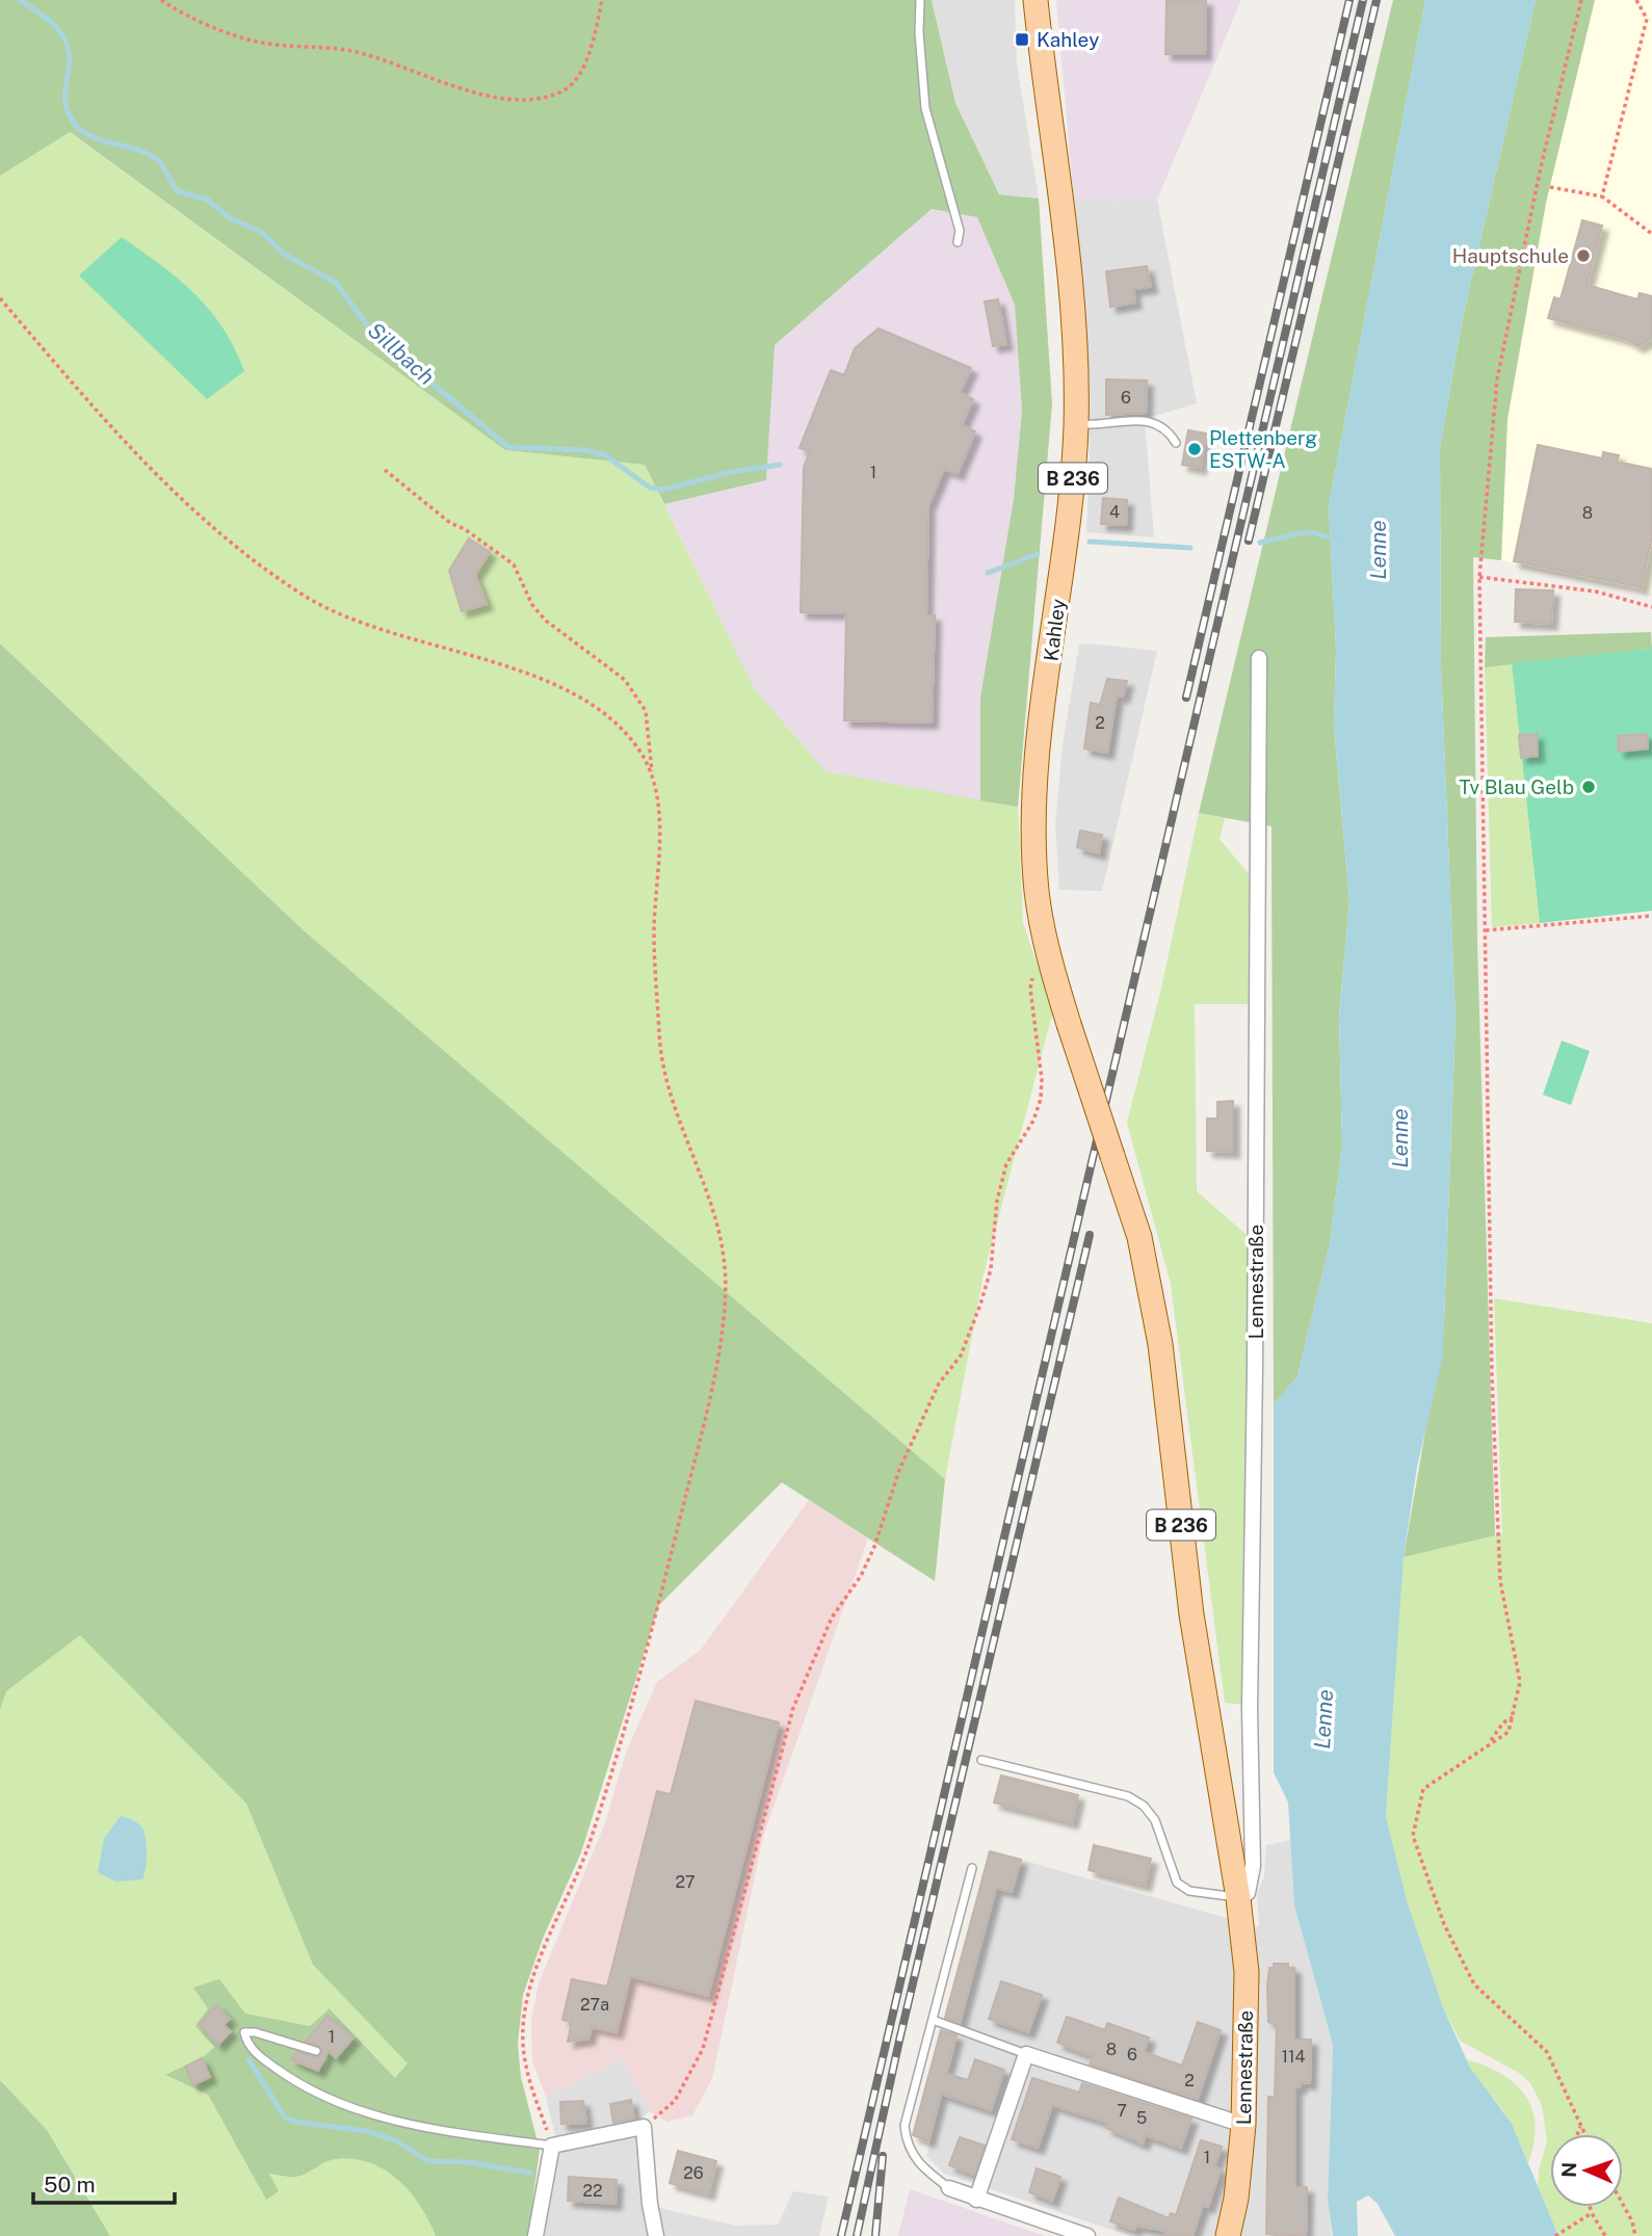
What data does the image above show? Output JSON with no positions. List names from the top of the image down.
{
  "streets": {
    "main road": ["B 236", "Kahley", "Lennestraße"]
  },
  "crossings": [
    ["Kahley", "Lennestraße"]
  ],
  "water": ["Sillbach", "Lenne"],
  "places": {
    "transit": ["Kahley"],
    "other": ["Hauptschule", "Plettenberg ESTW-A", "Tv Blau Gelb"]
  },
  "house_numbers": [
    "6",
    "1",
    "4",
    "8",
    "2",
    "27",
    "27a",
    "1",
    "8",
    "6",
    "114",
    "2",
    "7",
    "5",
    "1",
    "26",
    "22"
  ],
  "scale_bar": "50 m",
  "north": "left"
}
